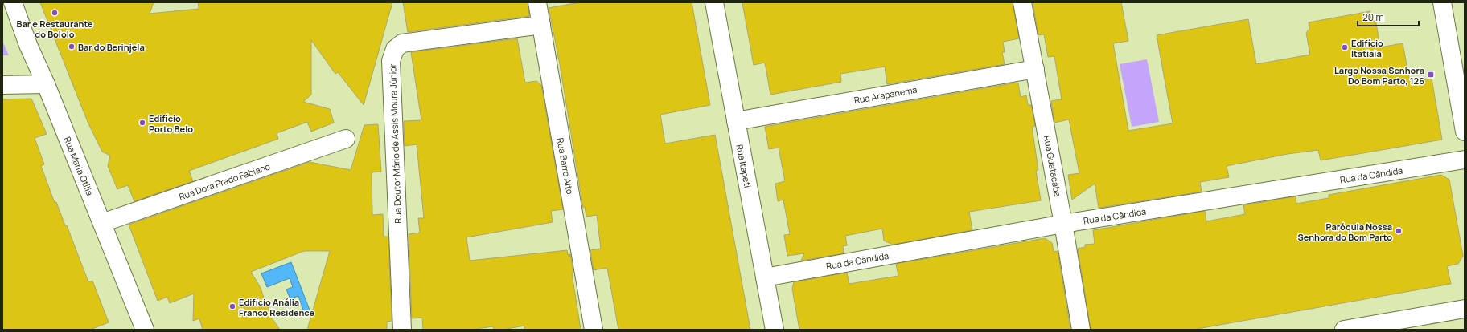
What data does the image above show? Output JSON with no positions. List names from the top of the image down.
{
  "streets": {
    "street": [
      "Rua Arapanema",
      "Rua Doutor Mário de Assis Moura Júnior",
      "Rua Maria Otília",
      "Rua Barro Alto",
      "Rua Itapeti",
      "Rua Guatacaba",
      "Rua da Cândida",
      "Rua Dora Prado Fabiano"
    ]
  },
  "crossings": [
    ["Rua Arapanema", "Rua Itapeti"],
    ["Rua Arapanema", "Rua Guatacaba"],
    ["Rua Doutor Mário de Assis Moura Júnior", "Rua Barro Alto"],
    ["Rua Maria Otília", "Rua Dora Prado Fabiano"],
    ["Rua Itapeti", "Rua da Cândida"],
    ["Rua Guatacaba", "Rua da Cândida"]
  ],
  "places": {
    "other": [
      "Bar e Restaurante do Bololo",
      "Bar do Berinjela",
      "Edifício Itatiaia",
      "Edifício Porto Belo",
      "Paróquia Nossa Senhora do Bom Parto",
      "Edifício Anália Franco Residence"
    ],
    "transit": ["Largo Nossa Senhora Do Bom Parto, 126"]
  },
  "scale_bar": "20 m"
}
